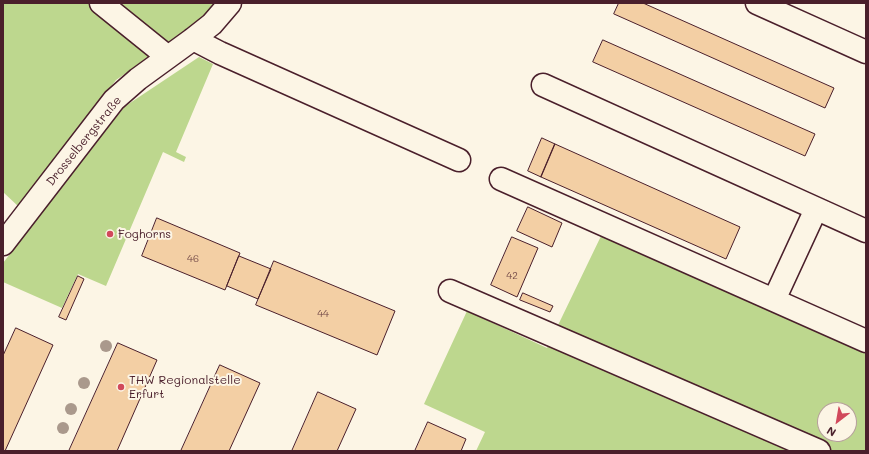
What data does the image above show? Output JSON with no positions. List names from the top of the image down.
{
  "streets": {
    "street": ["Drosselbergstraße"]
  },
  "places": ["Foghorns", "THW Regionalstelle Erfurt"],
  "house_numbers": ["46", "42", "44"],
  "north": "bottom left"
}
